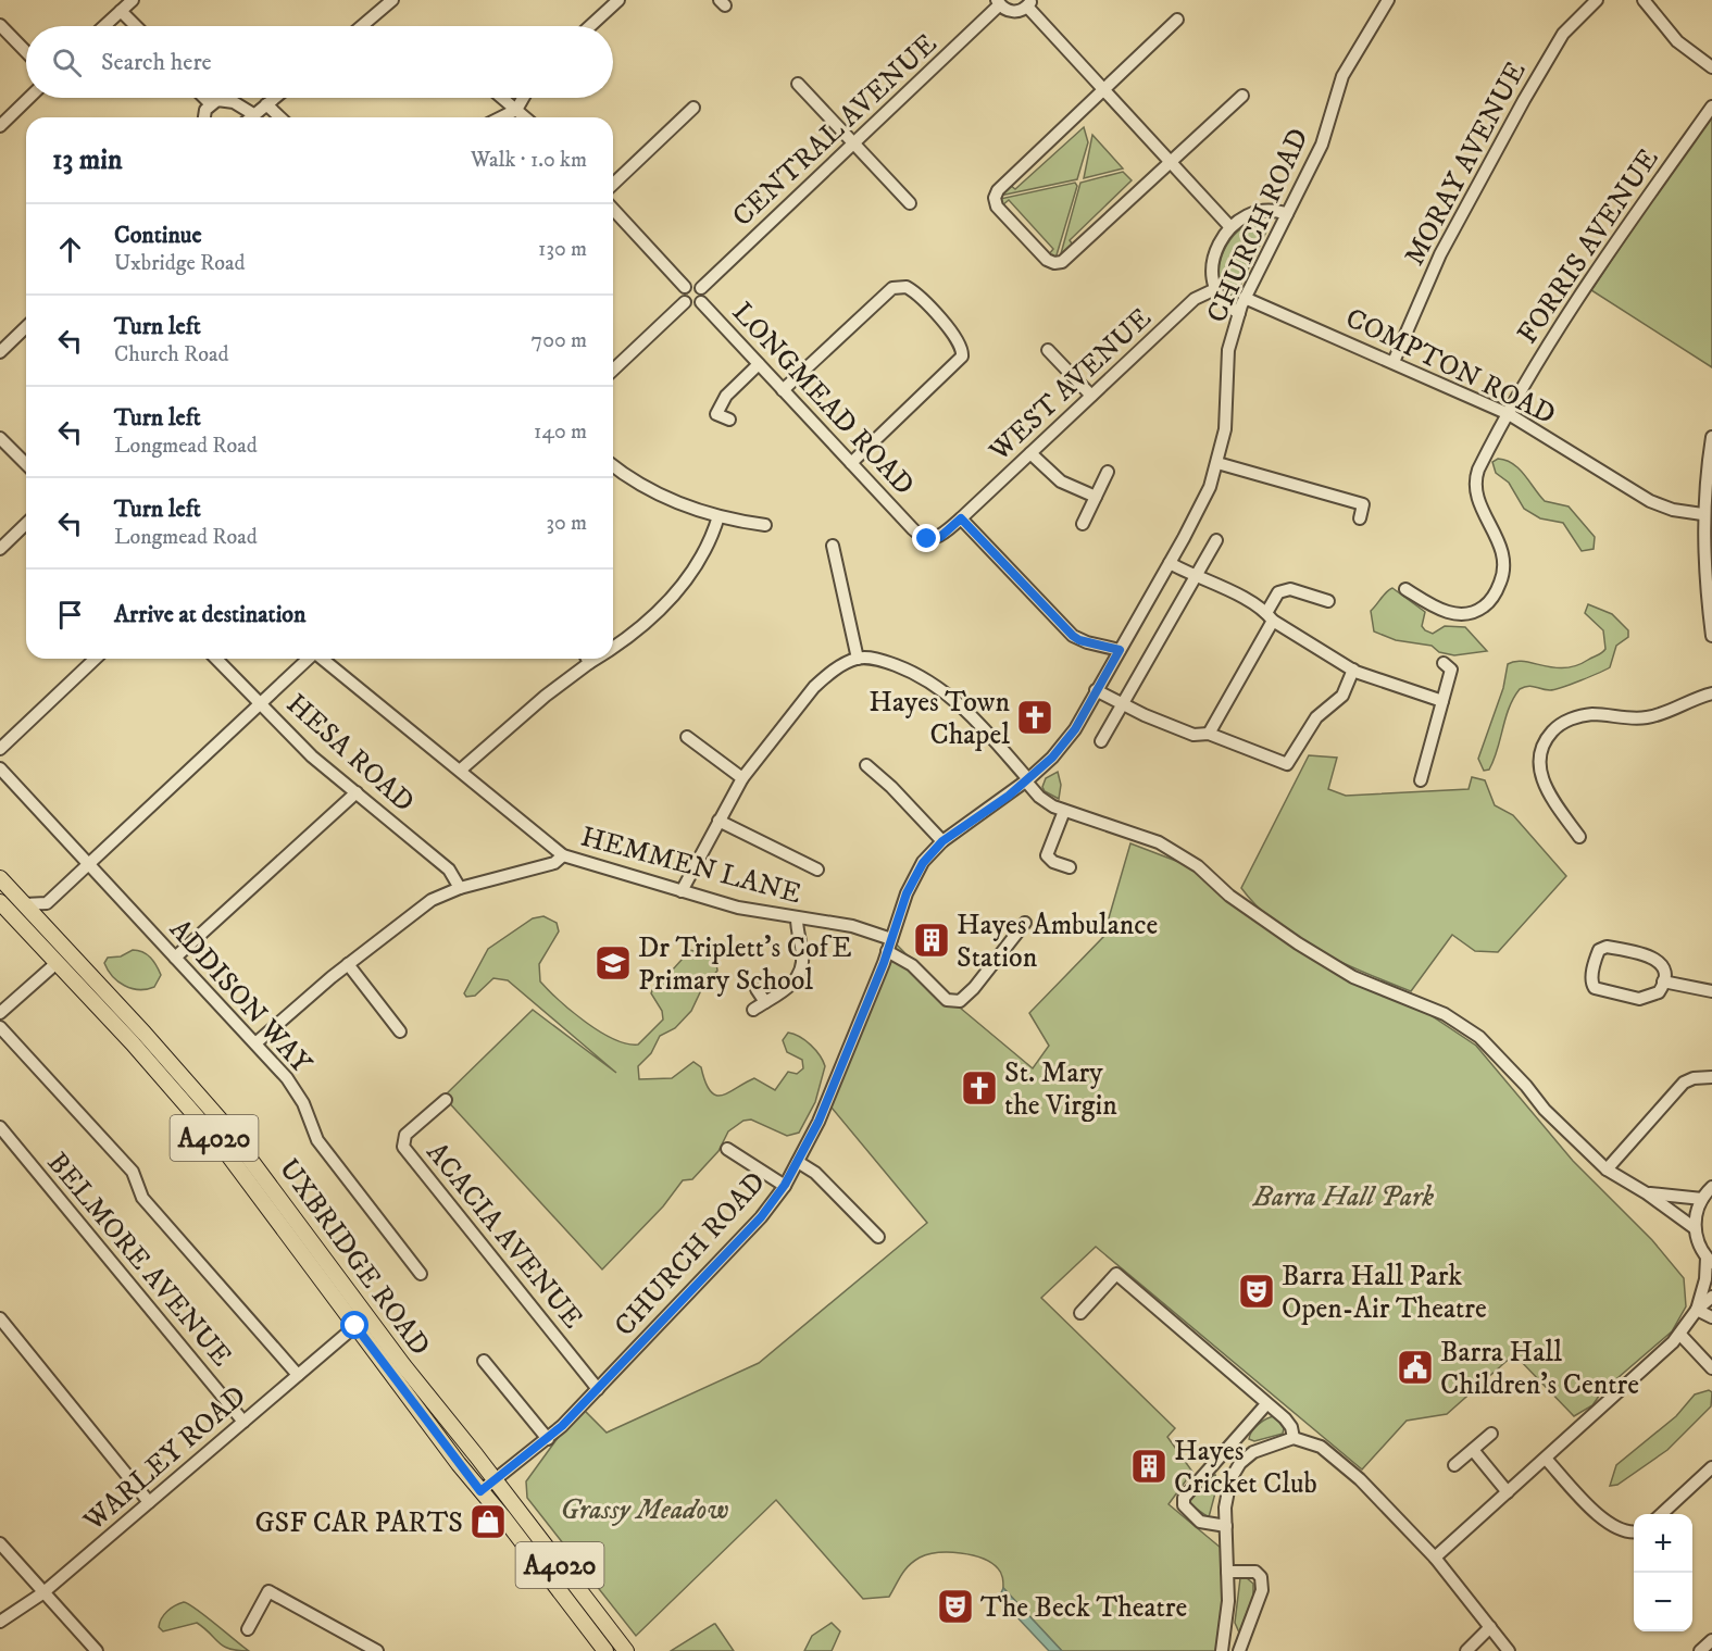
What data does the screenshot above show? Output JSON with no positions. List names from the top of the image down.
{
  "streets": {
    "main road": ["A4020", "UXBRIDGE ROAD"],
    "street": [
      "CENTRAL AVENUE",
      "MORAY AVENUE",
      "CHURCH ROAD",
      "FORRIS AVENUE",
      "COMPTON ROAD",
      "WEST AVENUE",
      "LONGMEAD ROAD",
      "HESA ROAD",
      "HEMMEN LANE",
      "ADDISON WAY",
      "ACACIA AVENUE",
      "BELMORE AVENUE",
      "WARLEY ROAD"
    ]
  },
  "crossings": [
    ["CENTRAL AVENUE", "LONGMEAD ROAD"],
    ["MORAY AVENUE", "COMPTON ROAD"],
    ["CHURCH ROAD", "COMPTON ROAD"],
    ["CHURCH ROAD", "HEMMEN LANE"],
    ["CHURCH ROAD", "ACACIA AVENUE"],
    ["CHURCH ROAD", "UXBRIDGE ROAD"],
    ["FORRIS AVENUE", "COMPTON ROAD"],
    ["WEST AVENUE", "LONGMEAD ROAD"],
    ["A4020", "UXBRIDGE ROAD"],
    ["UXBRIDGE ROAD", "WARLEY ROAD"],
    ["BELMORE AVENUE", "WARLEY ROAD"]
  ],
  "parks": ["Barra Hall Park", "Grassy Meadow"],
  "places": {
    "church": ["Hayes Town Chapel", "St. Mary the Virgin"],
    "building": ["Hayes Ambulance Station", "Hayes Cricket Club"],
    "school or university": ["Dr Triplett's CofE Primary School"],
    "theatre": ["Barra Hall Park Open-Air Theatre", "The Beck Theatre"],
    "public building": ["Barra Hall Children's Centre"],
    "shop": ["GSF CAR PARTS"]
  },
  "page": {
    "search": "Search here",
    "heading": ["13 min", "Walk · 1.0 km"],
    "list": [
      ["Continue", "Uxbridge Road", "130 m"],
      ["Turn left", "Church Road", "700 m"],
      ["Turn left", "Longmead Road", "140 m"],
      ["Turn left", "Longmead Road", "30 m"],
      "Arrive at destination"
    ],
    "map_buttons": ["+", "−"]
  }
}
